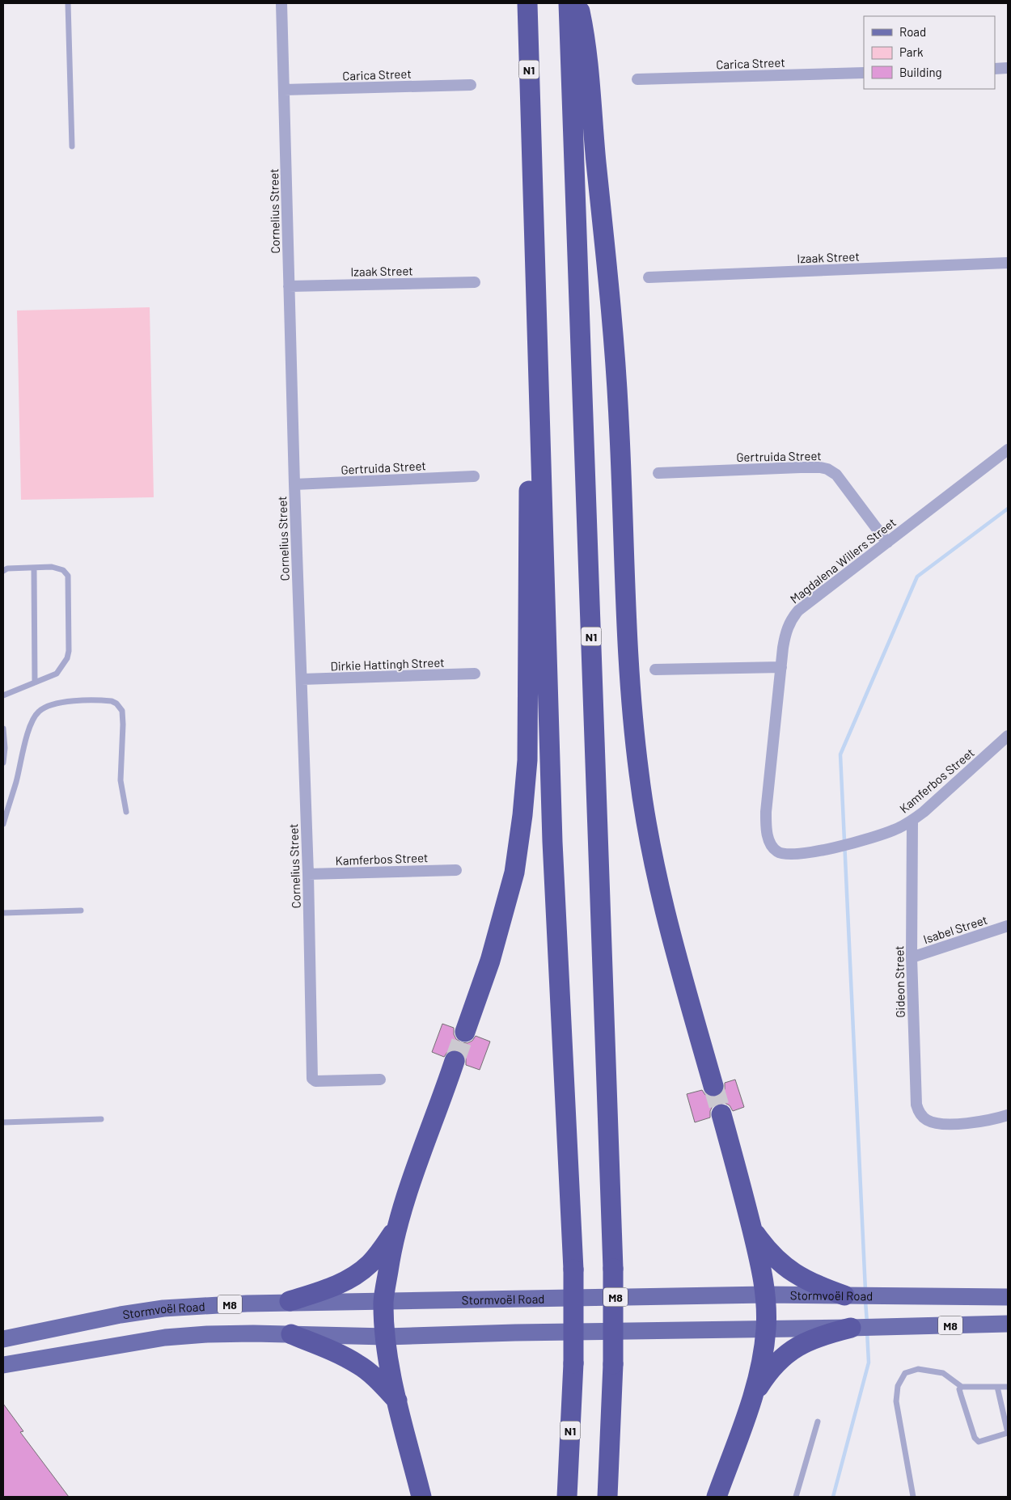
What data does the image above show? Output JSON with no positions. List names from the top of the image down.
{
  "streets": {
    "highway": ["N1"],
    "main road": ["Stormvoël Road", "M8"],
    "street": [
      "Carica Street",
      "Cornelius Street",
      "Izaak Street",
      "Gertruida Street",
      "Magdalena Willers Street",
      "Dirkie Hattingh Street",
      "Kamferbos Street",
      "Isabel Street",
      "Gideon Street"
    ]
  },
  "crossings": [
    ["Carica Street", "Cornelius Street"],
    ["Cornelius Street", "Izaak Street"],
    ["Cornelius Street", "Gertruida Street"],
    ["Cornelius Street", "Dirkie Hattingh Street"],
    ["Cornelius Street", "Kamferbos Street"],
    ["Gertruida Street", "Magdalena Willers Street"],
    ["Magdalena Willers Street", "Kamferbos Street"],
    ["Kamferbos Street", "Gideon Street"],
    ["Isabel Street", "Gideon Street"]
  ],
  "legend": ["Road", "Park", "Building"]
}
